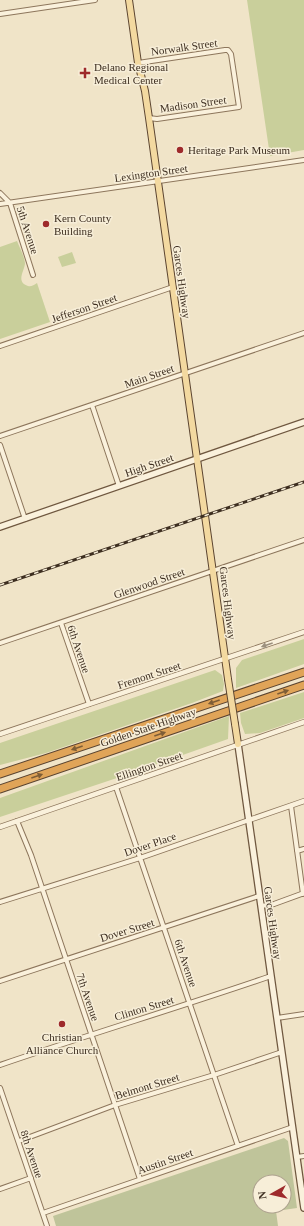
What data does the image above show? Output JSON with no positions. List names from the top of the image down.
{
  "streets": {
    "highway": ["Golden State Highway"],
    "main road": ["Garces Highway", "High Street"],
    "street": [
      "Norwalk Street",
      "Madison Street",
      "Lexington Street",
      "5th Avenue",
      "Jefferson Street",
      "Main Street",
      "Glenwood Street",
      "6th Avenue",
      "Fremont Street",
      "Ellington Street",
      "Dover Place",
      "Dover Street",
      "7th Avenue",
      "Clinton Street",
      "Belmont Street",
      "8th Avenue",
      "Austin Street"
    ]
  },
  "crossings": [
    ["Norwalk Street", "Madison Street"],
    ["Norwalk Street", "Garces Highway"],
    ["Madison Street", "Garces Highway"],
    ["Lexington Street", "5th Avenue"],
    ["Lexington Street", "Garces Highway"],
    ["Garces Highway", "Jefferson Street"],
    ["Garces Highway", "Main Street"],
    ["Garces Highway", "High Street"],
    ["Garces Highway", "Glenwood Street"],
    ["Garces Highway", "Fremont Street"],
    ["Garces Highway", "Ellington Street"],
    ["Garces Highway", "Dover Place"],
    ["Garces Highway", "Dover Street"],
    ["Garces Highway", "Clinton Street"],
    ["Garces Highway", "Belmont Street"],
    ["Garces Highway", "Austin Street"],
    ["Glenwood Street", "6th Avenue"],
    ["6th Avenue", "Fremont Street"],
    ["6th Avenue", "Ellington Street"],
    ["6th Avenue", "Dover Place"],
    ["6th Avenue", "Dover Street"],
    ["6th Avenue", "Clinton Street"],
    ["6th Avenue", "Belmont Street"],
    ["6th Avenue", "Austin Street"],
    ["Ellington Street", "7th Avenue"],
    ["Dover Place", "7th Avenue"],
    ["Dover Street", "7th Avenue"],
    ["7th Avenue", "Clinton Street"],
    ["7th Avenue", "Belmont Street"],
    ["7th Avenue", "Austin Street"],
    ["Belmont Street", "8th Avenue"],
    ["8th Avenue", "Austin Street"]
  ],
  "places": {
    "health": ["Delano Regional Medical Center"],
    "other": ["Heritage Park Museum", "Kern County Building", "Christian Alliance Church"]
  },
  "north": "left"
}
